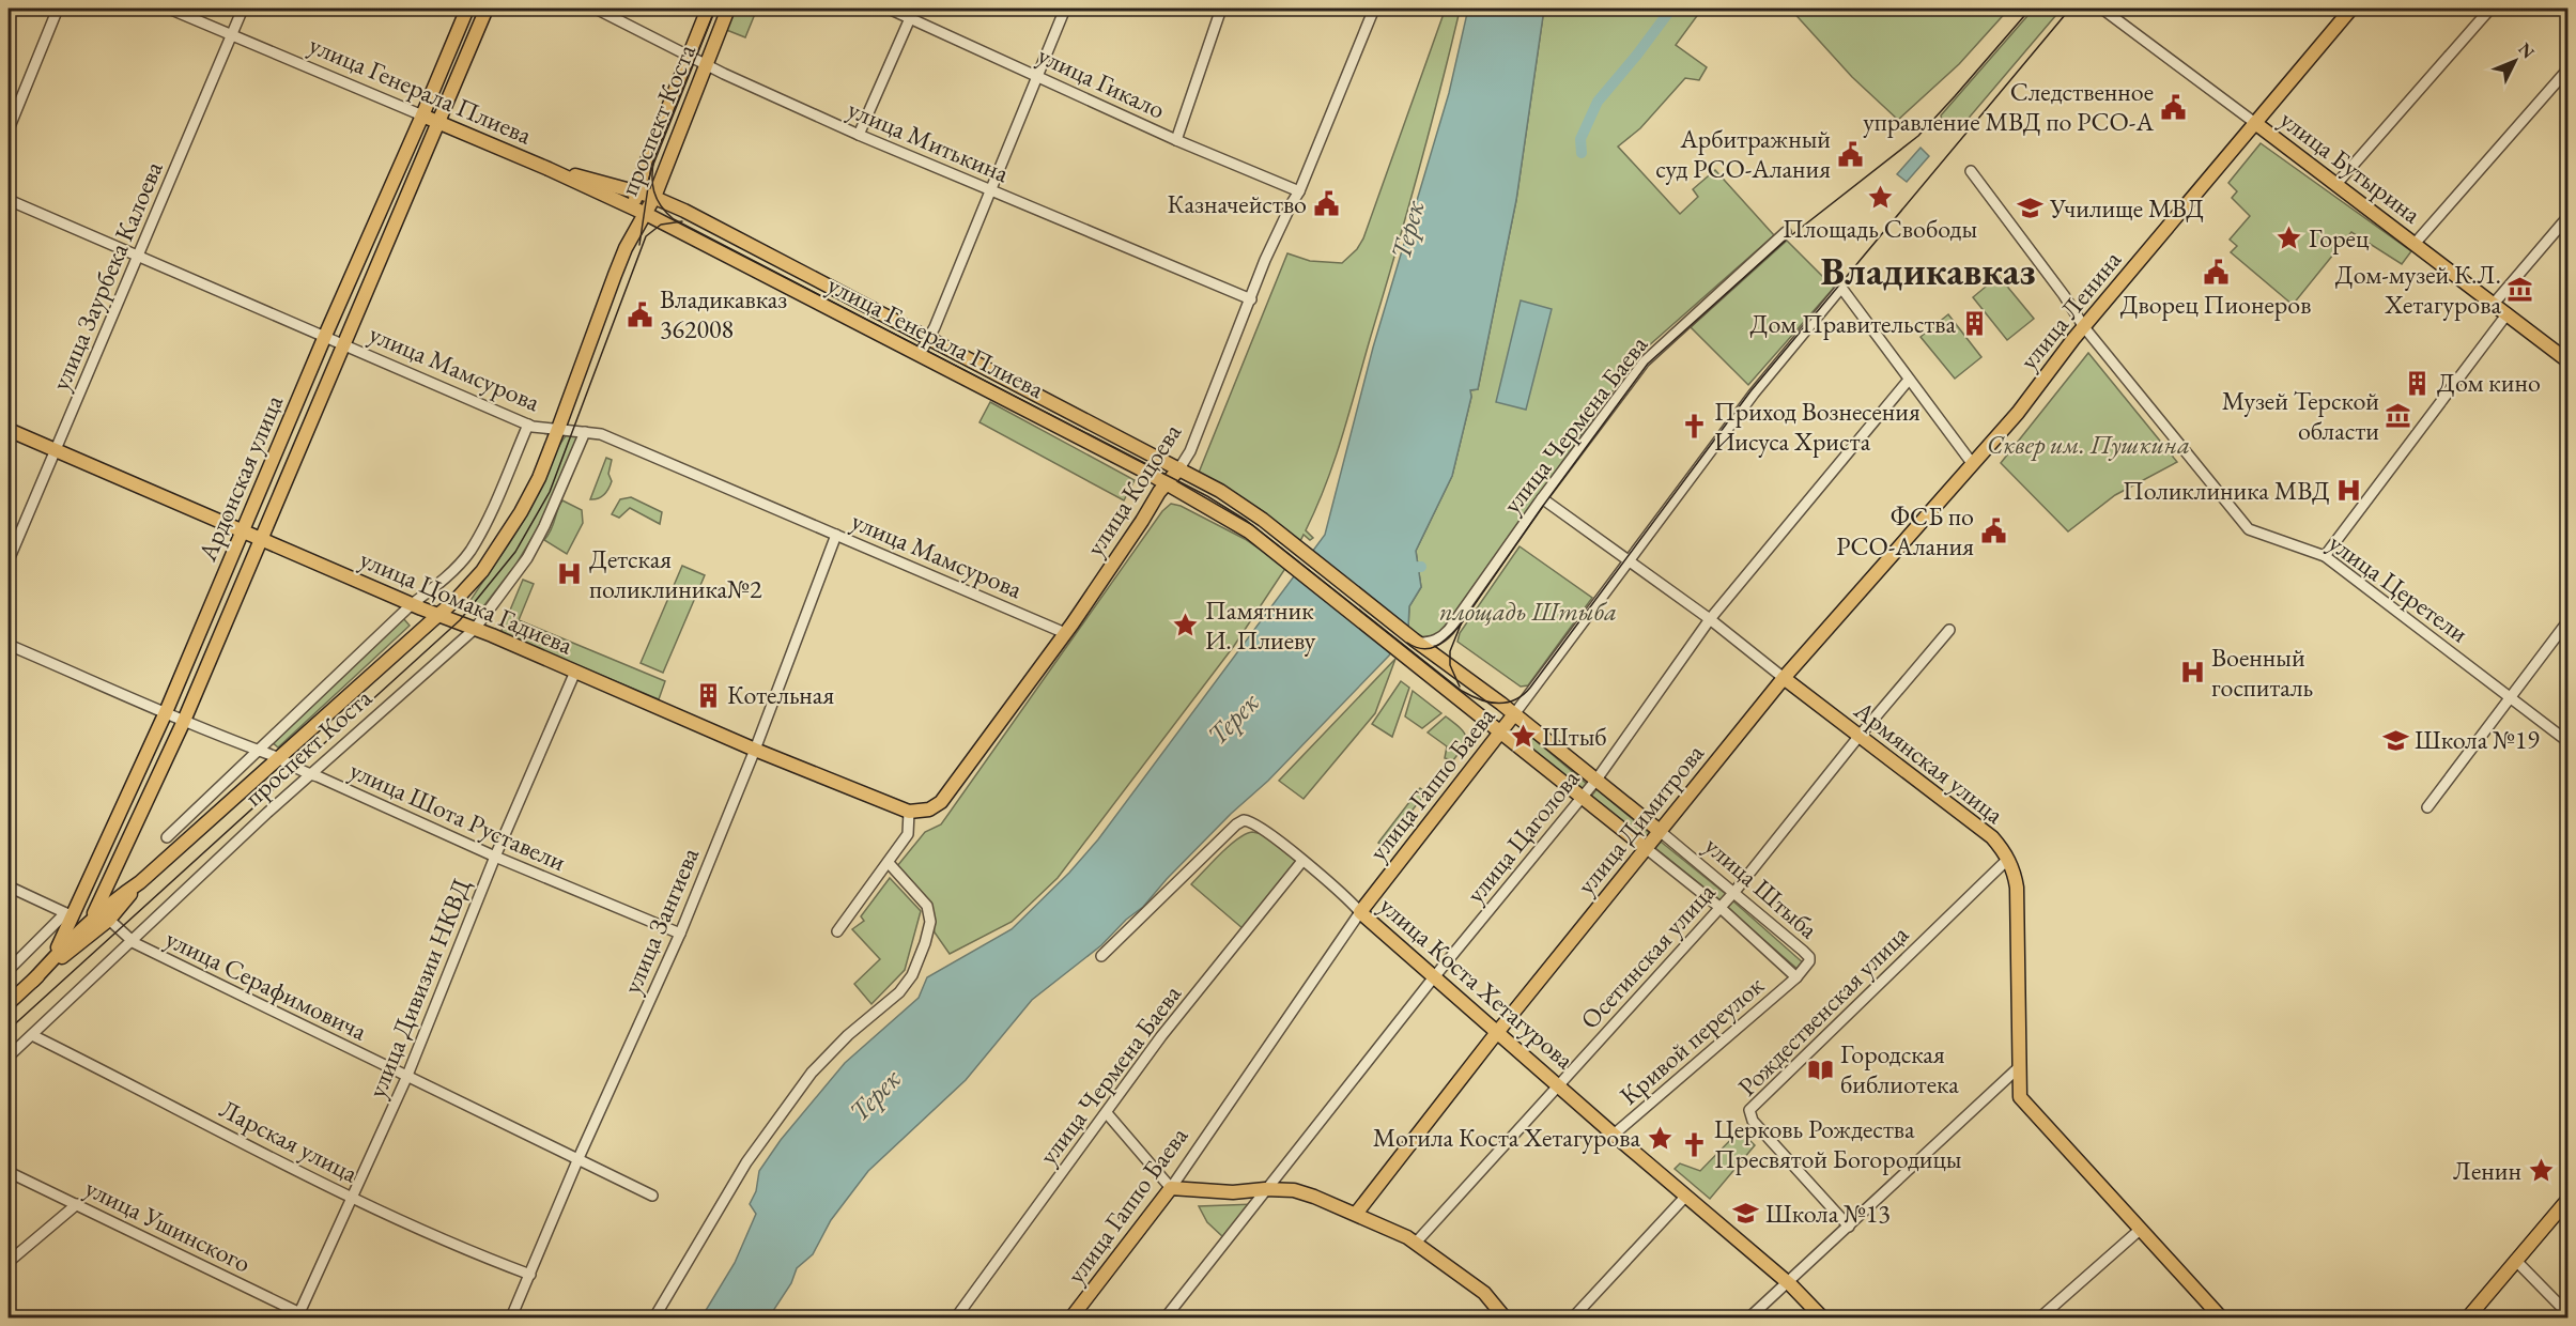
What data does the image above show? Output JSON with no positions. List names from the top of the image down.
{
  "streets": {
    "main road": [
      "улица Генерала Плиева",
      "проспект Коста",
      "улица Бутырина",
      "улица Ленина",
      "Ардонская улица",
      "улица Коцоева",
      "улица Цомака Гадиева",
      "Армянская улица",
      "улица Гаппо Баева",
      "улица Димитрова",
      "улица Штыба",
      "улица Коста Хетагурова"
    ],
    "street": [
      "улица Гикало",
      "улица Митькина",
      "улица Заурбека Калоева",
      "улица Мамсурова",
      "улица Чермена Баева",
      "улица Церетели",
      "улица Шота Руставели",
      "улица Цаголова",
      "улица Зангиева",
      "Осетинская улица",
      "улица Серафимовича",
      "улица Дивизии НКВД",
      "Рождественская улица",
      "Кривой переулок",
      "Ларская улица",
      "улица Ушинского"
    ]
  },
  "crossings": [
    ["улица Гикало", "улица Коцоева"],
    ["улица Генерала Плиева", "проспект Коста"],
    ["улица Генерала Плиева", "улица Заурбека Калоева"],
    ["улица Генерала Плиева", "улица Чермена Баева"],
    ["улица Генерала Плиева", "Ардонская улица"],
    ["улица Генерала Плиева", "улица Коцоева"],
    ["улица Генерала Плиева", "улица Штыба"],
    ["проспект Коста", "улица Митькина"],
    ["проспект Коста", "улица Мамсурова"],
    ["проспект Коста", "Ардонская улица"],
    ["проспект Коста", "улица Цомака Гадиева"],
    ["проспект Коста", "улица Шота Руставели"],
    ["проспект Коста", "улица Серафимовича"],
    ["проспект Коста", "Ларская улица"],
    ["улица Митькина", "улица Коцоева"],
    ["улица Бутырина", "улица Ленина"],
    ["улица Заурбека Калоева", "улица Мамсурова"],
    ["улица Заурбека Калоева", "улица Цомака Гадиева"],
    ["улица Ленина", "улица Церетели"],
    ["улица Ленина", "улица Димитрова"],
    ["улица Мамсурова", "Ардонская улица"],
    ["улица Мамсурова", "улица Коцоева"],
    ["улица Мамсурова", "улица Зангиева"],
    ["улица Чермена Баева", "Армянская улица"],
    ["улица Чермена Баева", "улица Штыба"],
    ["улица Чермена Баева", "улица Коста Хетагурова"],
    ["Ардонская улица", "улица Цомака Гадиева"],
    ["Ардонская улица", "улица Шота Руставели"],
    ["улица Коцоева", "улица Цомака Гадиева"],
    ["улица Цомака Гадиева", "улица Зангиева"],
    ["улица Цомака Гадиева", "улица Дивизии НКВД"],
    ["Армянская улица", "улица Гаппо Баева"],
    ["Армянская улица", "улица Димитрова"],
    ["Армянская улица", "улица Цаголова"],
    ["Армянская улица", "Осетинская улица"],
    ["Армянская улица", "Рождественская улица"],
    ["улица Гаппо Баева", "улица Цаголова"],
    ["улица Гаппо Баева", "улица Штыба"],
    ["улица Гаппо Баева", "улица Коста Хетагурова"],
    ["улица Шота Руставели", "улица Зангиева"],
    ["улица Шота Руставели", "улица Дивизии НКВД"],
    ["улица Димитрова", "улица Штыба"],
    ["улица Димитрова", "улица Коста Хетагурова"],
    ["улица Цаголова", "улица Штыба"],
    ["улица Цаголова", "улица Коста Хетагурова"],
    ["улица Штыба", "Осетинская улица"],
    ["улица Штыба", "Кривой переулок"],
    ["улица Зангиева", "улица Серафимовича"],
    ["улица Зангиева", "Ларская улица"],
    ["Осетинская улица", "улица Коста Хетагурова"],
    ["улица Коста Хетагурова", "Кривой переулок"],
    ["улица Серафимовича", "улица Дивизии НКВД"],
    ["улица Дивизии НКВД", "Ларская улица"],
    ["улица Дивизии НКВД", "улица Ушинского"]
  ],
  "districts": ["Владикавказ"],
  "water": ["Терек"],
  "parks": ["Сквер им. Пушкина", "площадь Штыба"],
  "places": {
    "public building": [
      "Следственное управление МВД по РСО-А",
      "Арбитражный суд РСО-Алания",
      "Казначейство",
      "Дворец Пионеров",
      "Владикавказ 362008",
      "ФСБ по РСО-Алания"
    ],
    "place": [
      "Площадь Свободы",
      "Горец",
      "Памятник И. Плиеву",
      "Штыб",
      "Могила Коста Хетагурова",
      "Ленин"
    ],
    "school or university": ["Училище МВД", "Школа №19", "Школа №13"],
    "museum": ["Дом-музей К.Л. Хетагурова", "Музей Терской области"],
    "building": ["Дом Правительства", "Дом кино", "Котельная"],
    "church": ["Приход Вознесения Иисуса Христа", "Церковь Рождества Пресвятой Богородицы"],
    "hospital": ["Поликлиника МВД", "Детская поликлиника№2", "Военный госпиталь"],
    "library": ["Городская библиотека"]
  },
  "north": "top right"
}
